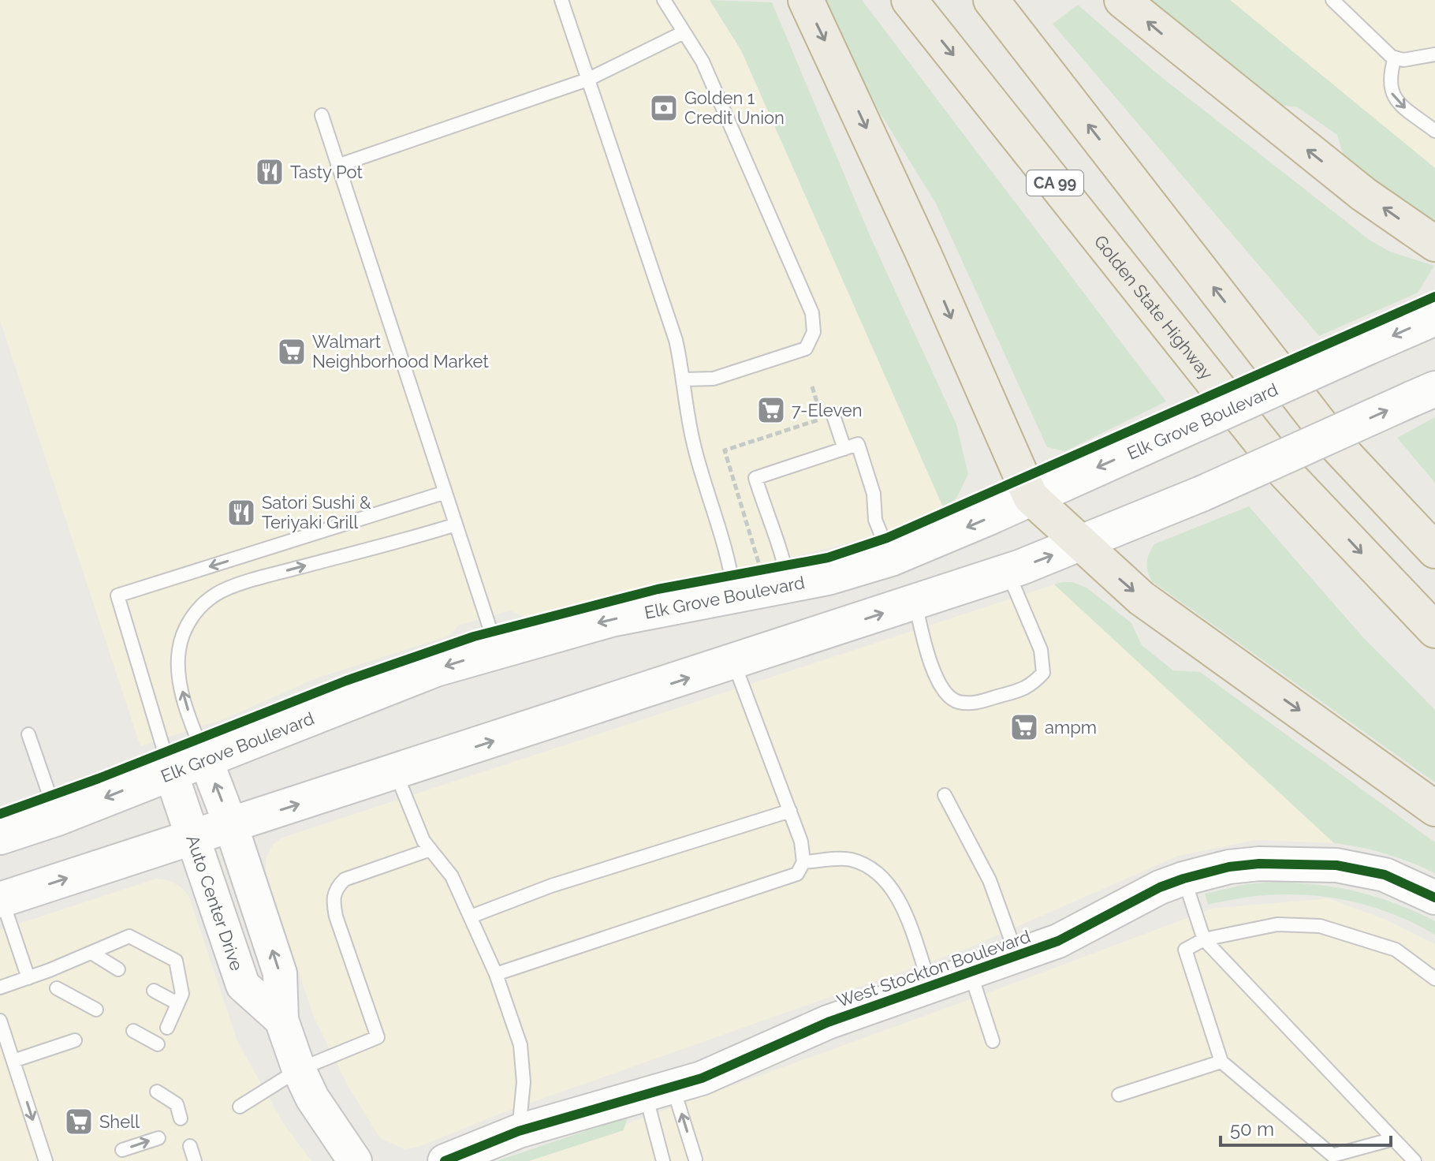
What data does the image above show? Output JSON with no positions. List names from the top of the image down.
{
  "streets": {
    "highway": ["CA 99", "Golden State Highway"],
    "main road": ["Elk Grove Boulevard"],
    "street": ["Auto Center Drive", "West Stockton Boulevard"]
  },
  "crossings": [
    ["Elk Grove Boulevard", "Auto Center Drive"]
  ],
  "places": {
    "bank": ["Golden 1 Credit Union"],
    "restaurant": ["Tasty Pot", "Satori Sushi & Teriyaki Grill"],
    "supermarket": [
      "Walmart Neighborhood Market",
      "7-Eleven",
      "ampm",
      "Shell"
    ]
  },
  "scale_bar": "50 m"
}
